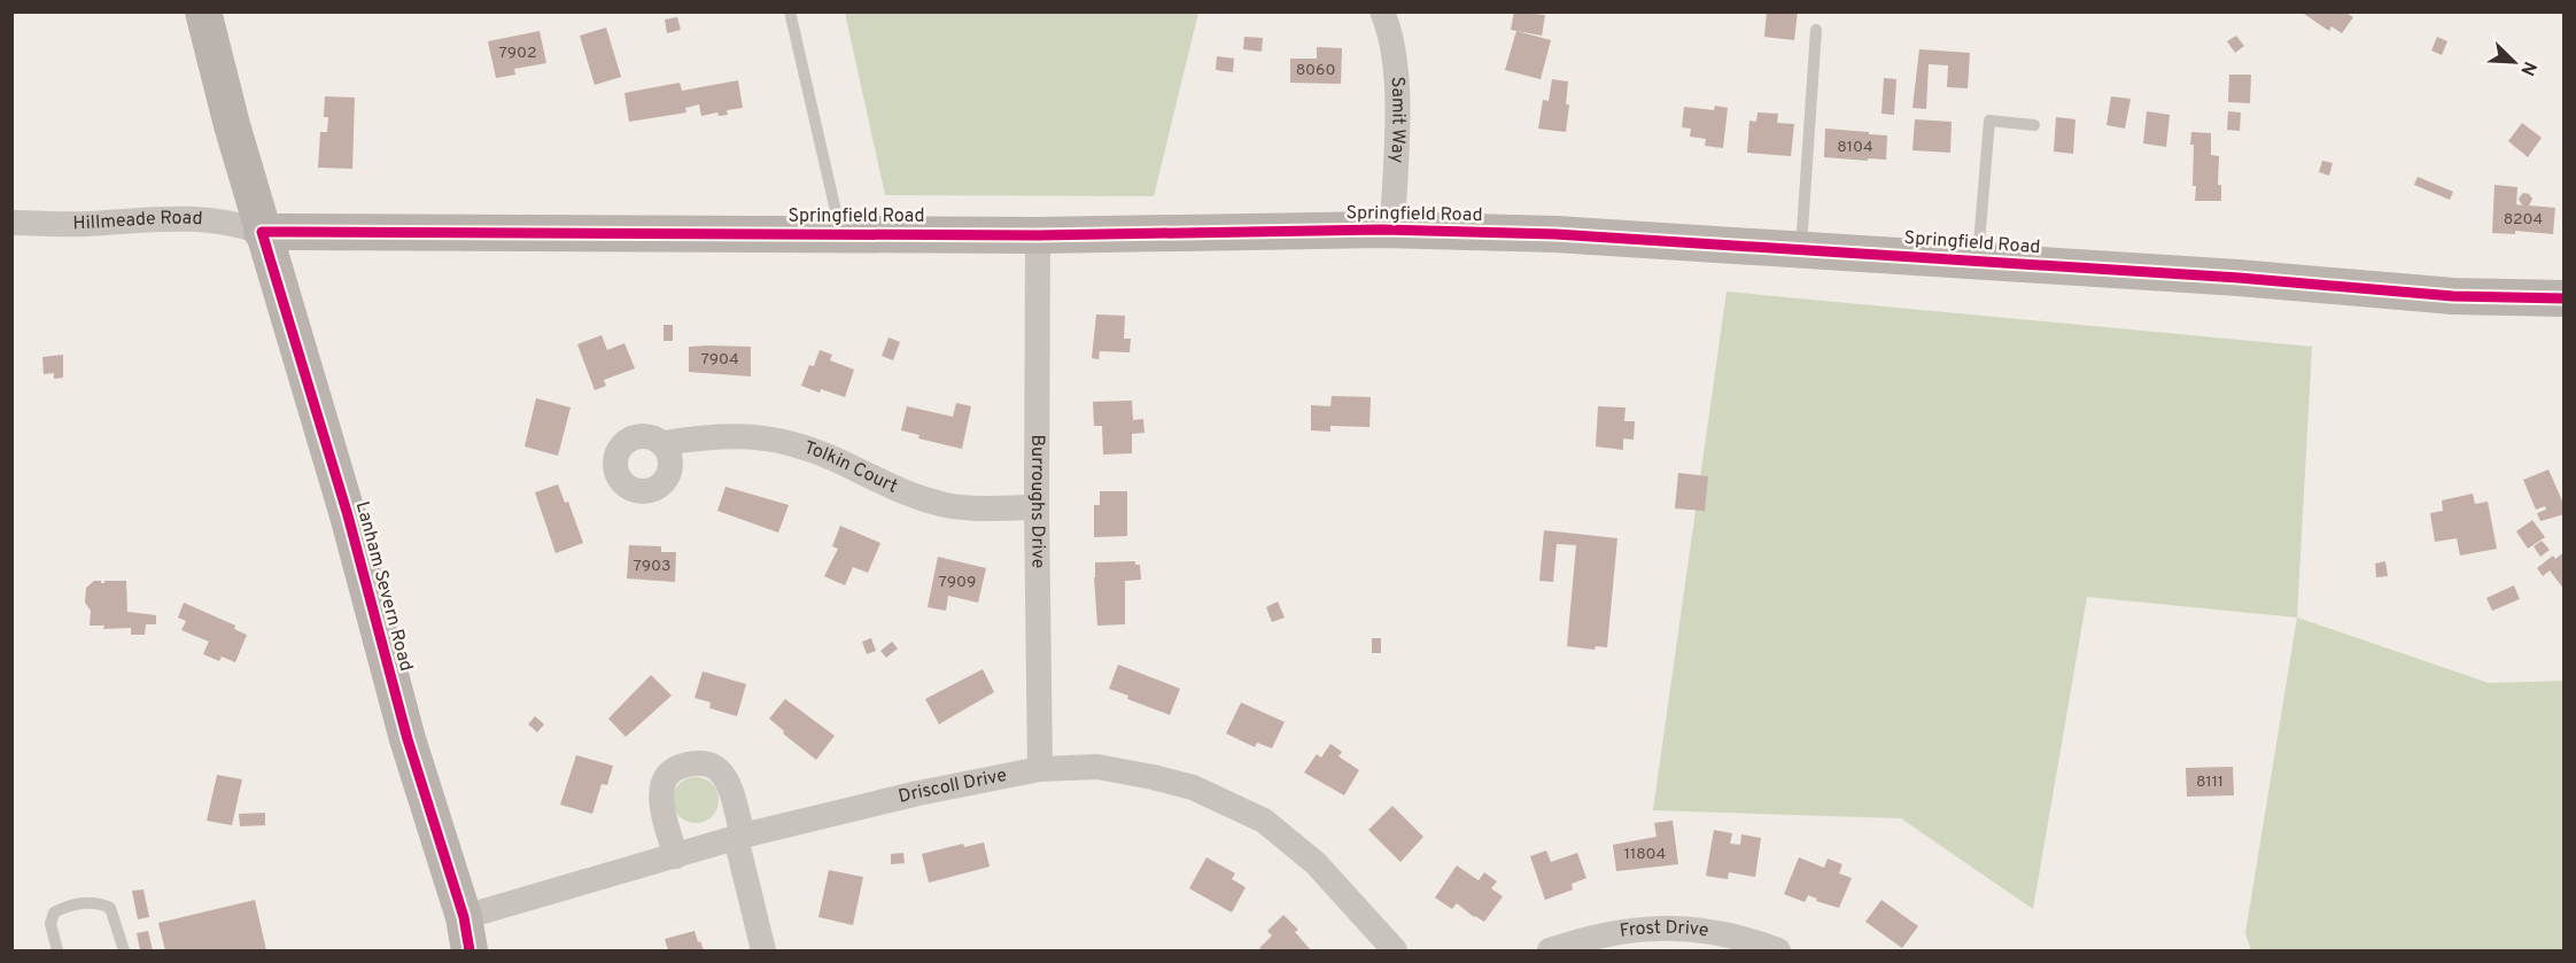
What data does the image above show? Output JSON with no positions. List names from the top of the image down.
{
  "streets": {
    "street": [
      "Samit Way",
      "Springfield Road",
      "Hillmeade Road",
      "Tolkin Court",
      "Burroughs Drive",
      "Lanham Severn Road",
      "Driscoll Drive",
      "Frost Drive"
    ]
  },
  "crossings": [
    ["Samit Way", "Springfield Road"],
    ["Springfield Road", "Hillmeade Road"],
    ["Springfield Road", "Burroughs Drive"],
    ["Springfield Road", "Lanham Severn Road"],
    ["Hillmeade Road", "Lanham Severn Road"],
    ["Tolkin Court", "Burroughs Drive"],
    ["Burroughs Drive", "Driscoll Drive"],
    ["Lanham Severn Road", "Driscoll Drive"]
  ],
  "house_numbers": [
    "7902",
    "8060",
    "8104",
    "8204",
    "7904",
    "7903",
    "7909",
    "8111",
    "11804"
  ],
  "north": "bottom right"
}
